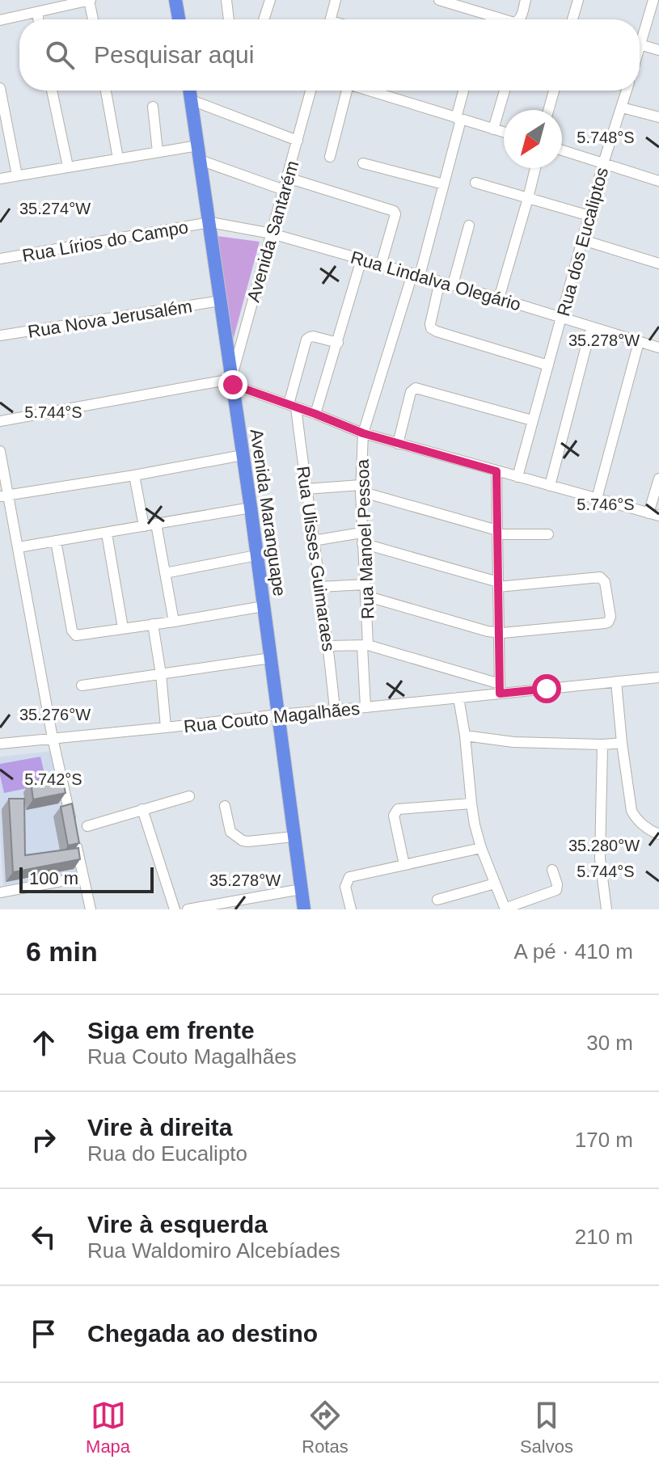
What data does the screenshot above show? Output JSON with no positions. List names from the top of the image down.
{
  "streets": {
    "main road": ["Avenida Maranguape"],
    "street": [
      "Avenida Santarém",
      "Rua Lírios do Campo",
      "Rua dos Eucaliptos",
      "Rua Lindalva Olegário",
      "Rua Nova Jerusalém",
      "Rua Manoel Pessoa",
      "Rua Ulisses Guimaraes",
      "Rua Couto Magalhães"
    ]
  },
  "crossings": [
    ["Avenida Santarém", "Rua Lindalva Olegário"],
    ["Avenida Santarém", "Avenida Maranguape"],
    ["Rua Lírios do Campo", "Rua Lindalva Olegário"],
    ["Rua Lírios do Campo", "Avenida Maranguape"],
    ["Rua dos Eucaliptos", "Rua Lindalva Olegário"],
    ["Rua Lindalva Olegário", "Avenida Maranguape"],
    ["Rua Lindalva Olegário", "Rua Manoel Pessoa"],
    ["Rua Nova Jerusalém", "Avenida Maranguape"],
    ["Avenida Maranguape", "Rua Couto Magalhães"],
    ["Rua Manoel Pessoa", "Rua Couto Magalhães"],
    ["Rua Ulisses Guimaraes", "Rua Couto Magalhães"]
  ],
  "scale_bar": "100 m",
  "north": "bottom left",
  "page": {
    "search": "Pesquisar aqui",
    "scale": "100 m",
    "heading": ["6 min", "A pé · 410 m"],
    "list": [
      ["Siga em frente", "Rua Couto Magalhães", "30 m"],
      ["Vire à direita", "Rua do Eucalipto", "170 m"],
      ["Vire à esquerda", "Rua Waldomiro Alcebíades", "210 m"],
      "Chegada ao destino"
    ],
    "nav": ["Mapa", "Rotas", "Salvos"]
  },
  "coordinates": [
    "5.748°S",
    "35.274°W",
    "35.278°W",
    "5.744°S",
    "5.746°S",
    "35.276°W",
    "5.742°S",
    "35.280°W"
  ]
}
